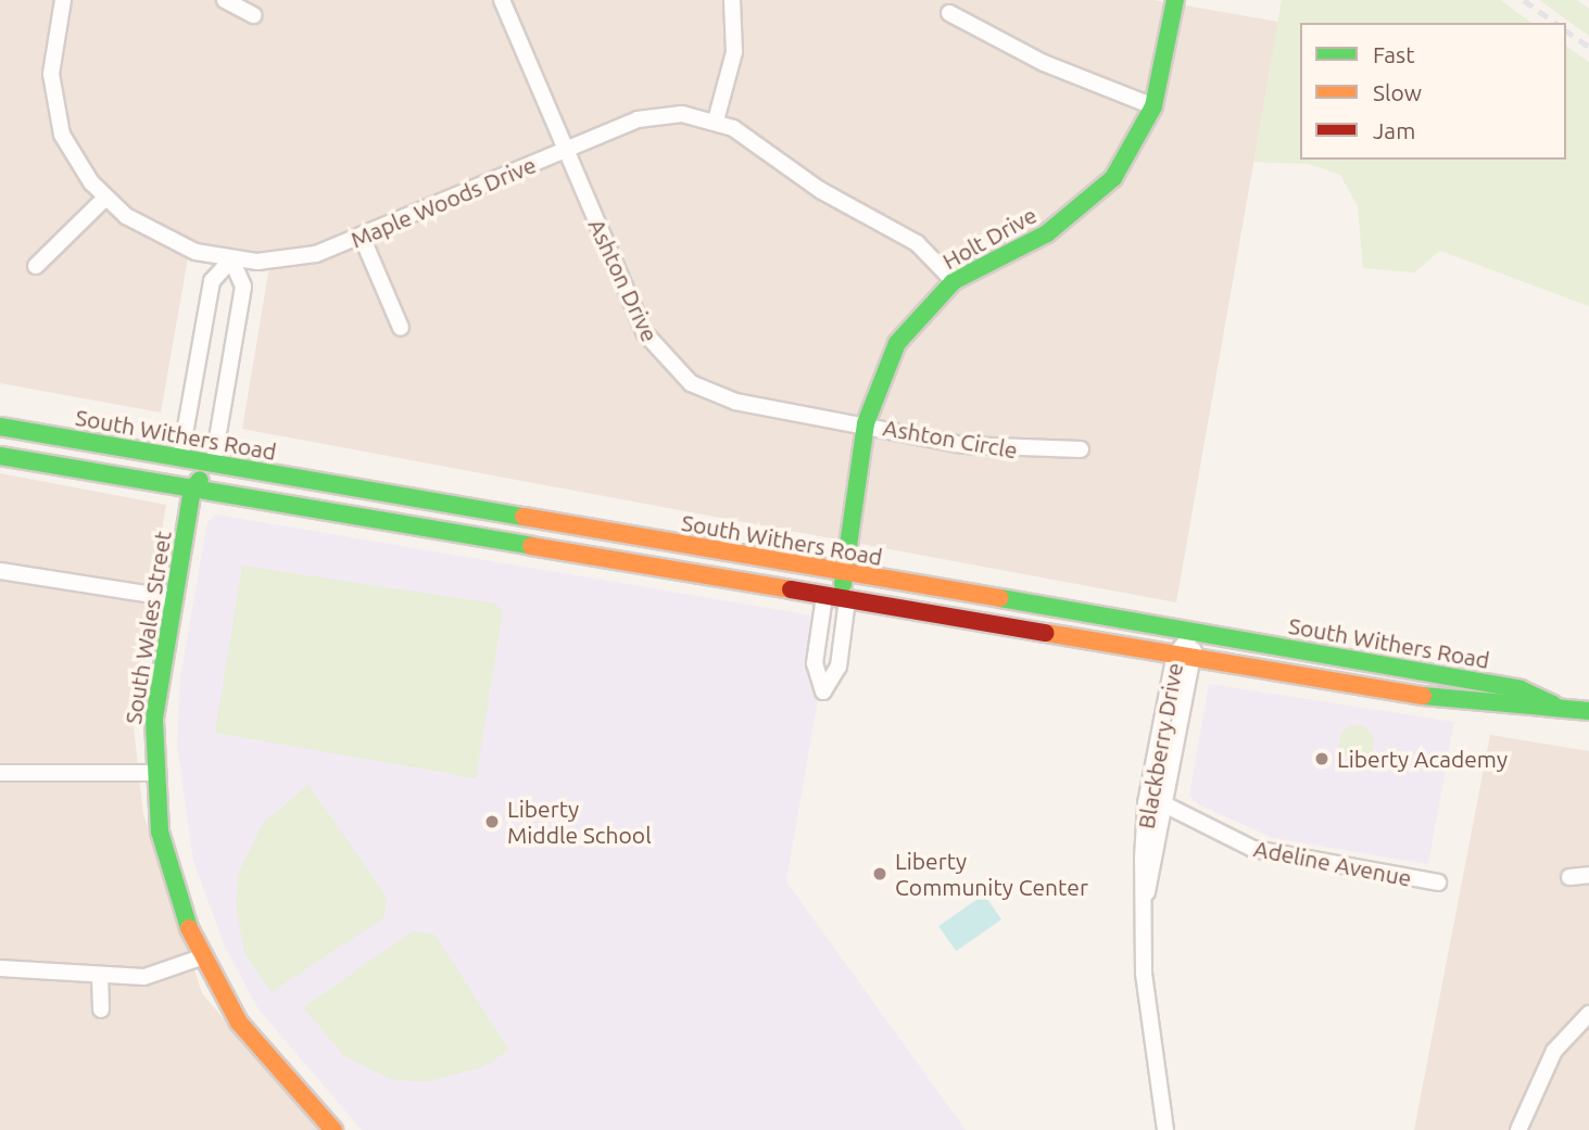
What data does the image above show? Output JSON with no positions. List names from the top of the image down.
{
  "streets": {
    "main road": ["Holt Drive", "South Withers Road", "South Wales Street"],
    "street": [
      "Maple Woods Drive",
      "Ashton Drive",
      "Ashton Circle",
      "Blackberry Drive",
      "Adeline Avenue"
    ]
  },
  "crossings": [
    ["Maple Woods Drive", "Holt Drive"],
    ["Maple Woods Drive", "Ashton Drive"],
    ["Holt Drive", "Ashton Drive"],
    ["Holt Drive", "South Withers Road"],
    ["Holt Drive", "Ashton Circle"],
    ["Ashton Drive", "Ashton Circle"],
    ["South Withers Road", "South Wales Street"],
    ["South Withers Road", "Blackberry Drive"],
    ["Blackberry Drive", "Adeline Avenue"]
  ],
  "places": ["Liberty Academy", "Liberty Middle School", "Liberty Community Center"],
  "legend": ["Fast", "Slow", "Jam"]
}
